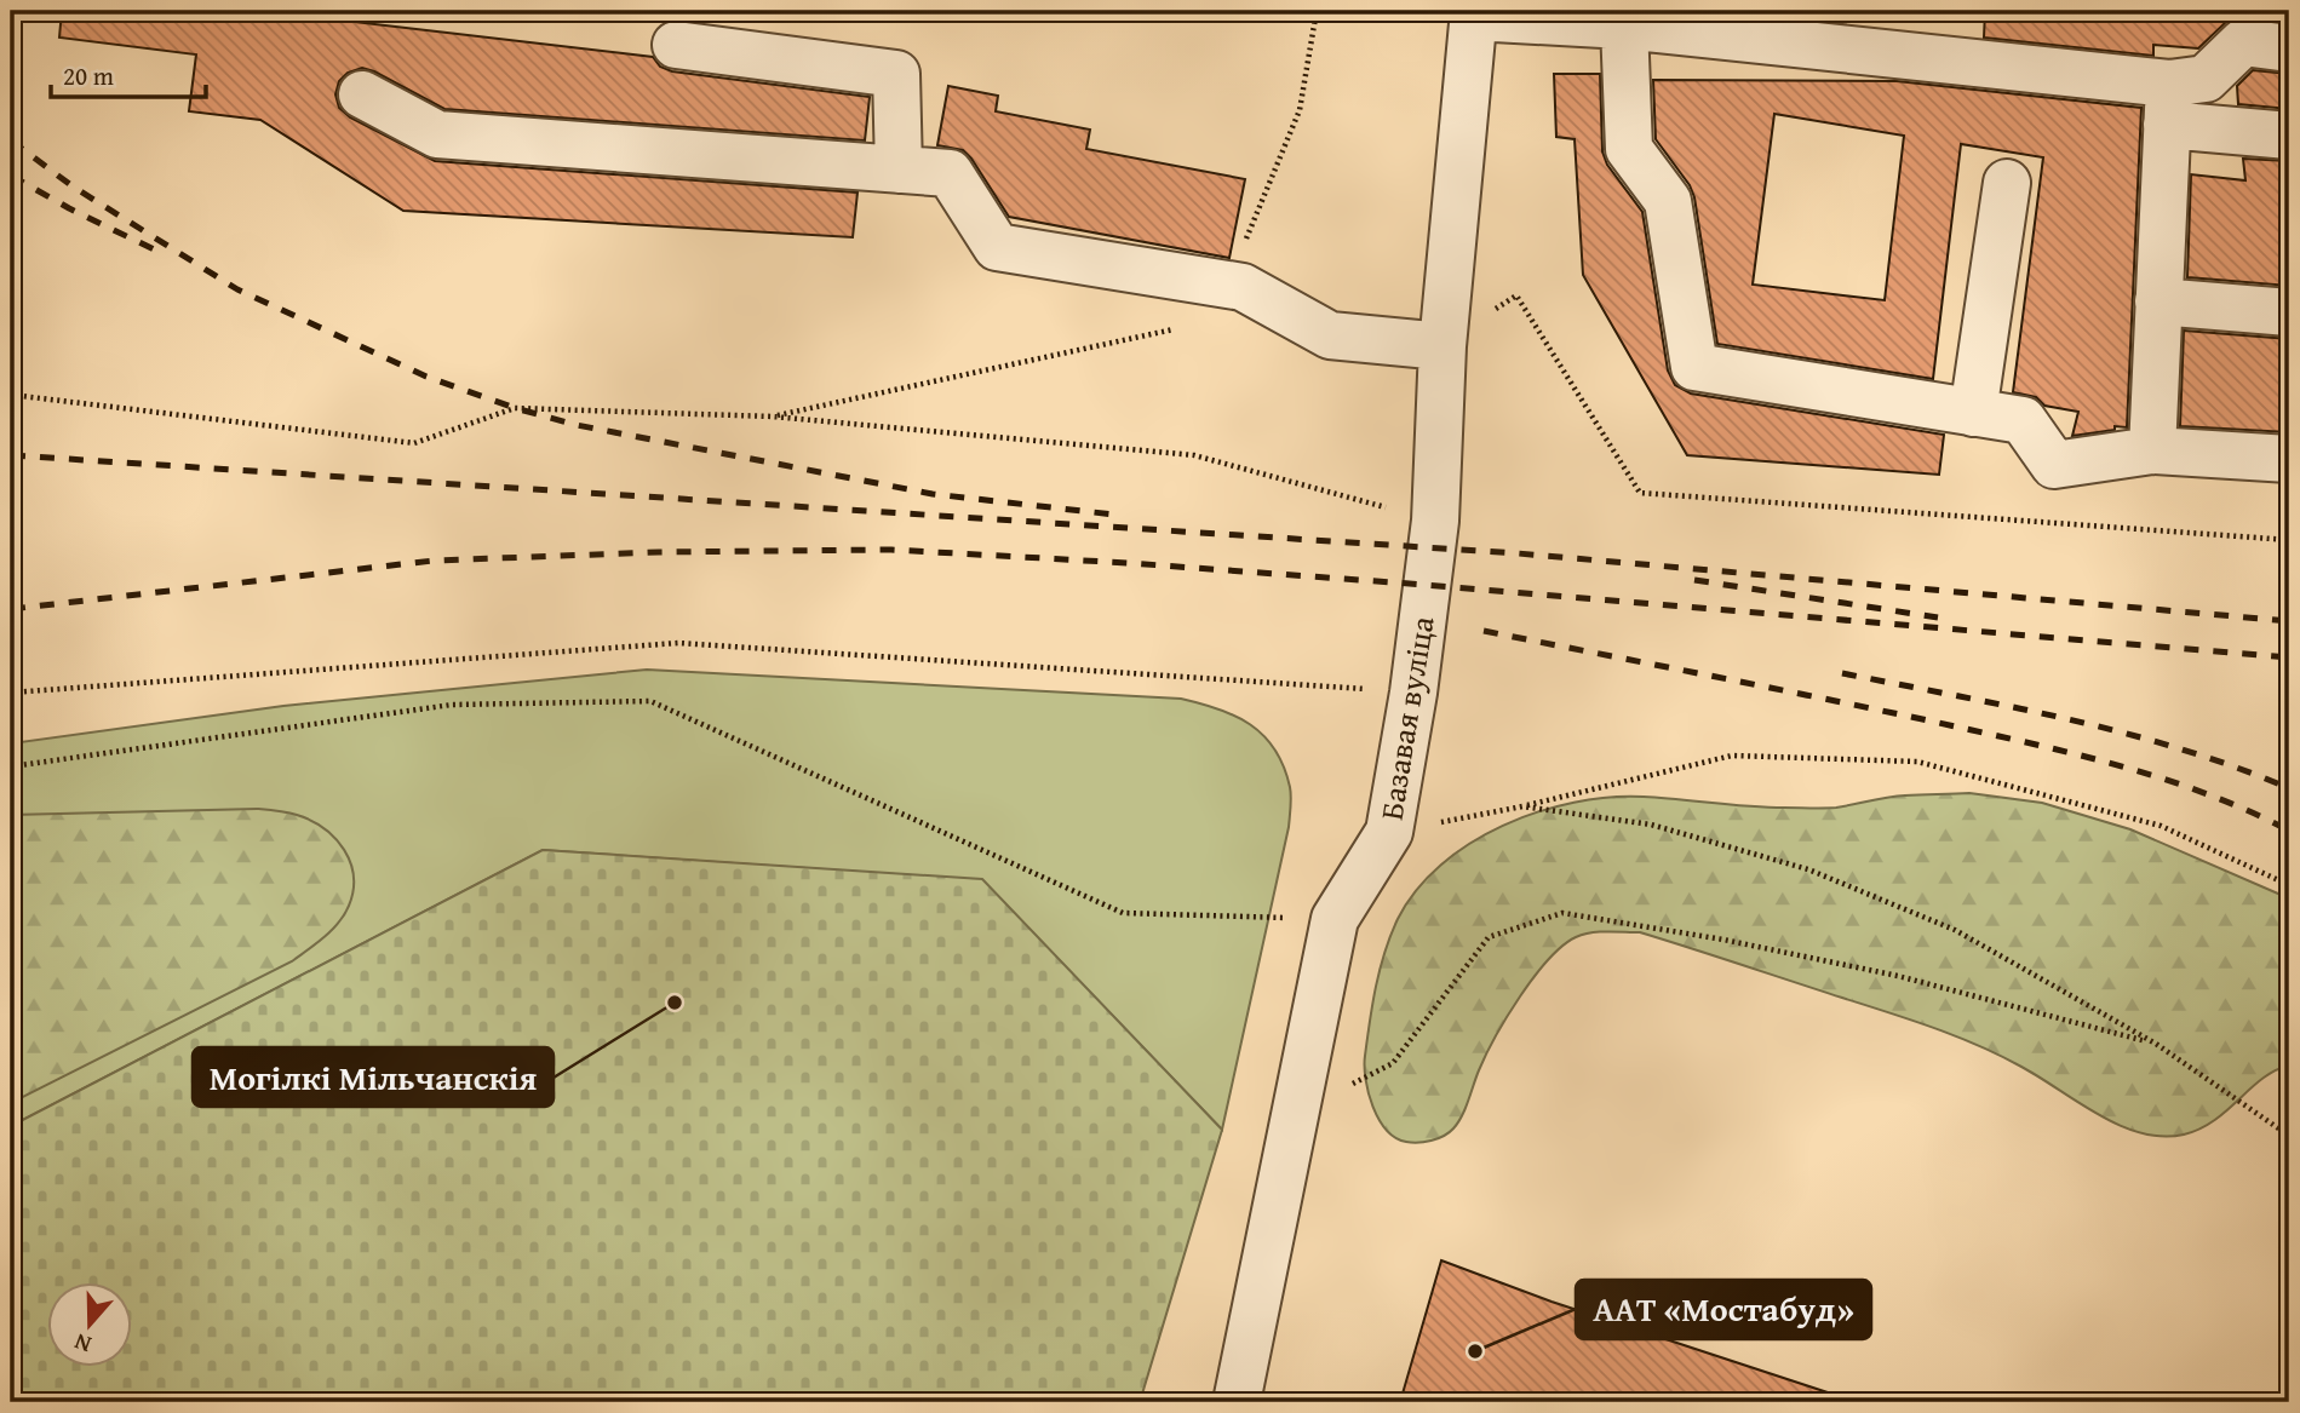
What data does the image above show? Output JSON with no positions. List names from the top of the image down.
{
  "streets": {
    "street": ["Базавая вуліца"]
  },
  "places": ["Могілкі Мільчанскія", "ААТ «Мостабуд»"],
  "scale_bar": "20 m",
  "north": "bottom"
}
